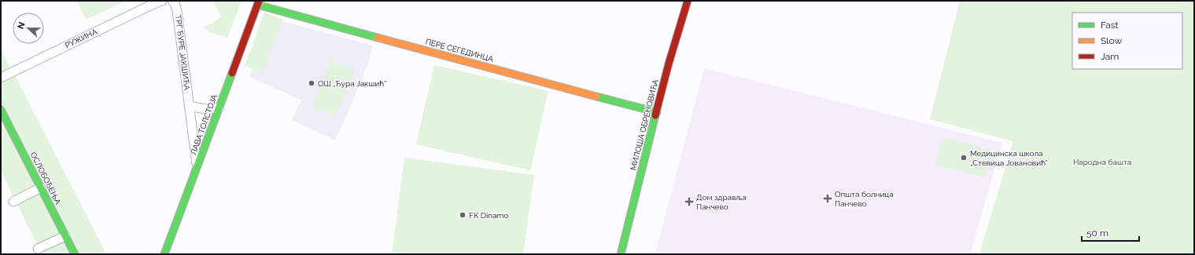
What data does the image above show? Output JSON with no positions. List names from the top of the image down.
{
  "streets": {
    "street": [
      "РУЖИНА",
      "ПЕРЕ СЕГЕДИНЦА",
      "ТРГ ЂУРЕ ЈАКШИЋА",
      "ЛАВА ТОЛСТОЈА",
      "МИЛОША ОБРЕНОВИЋА",
      "ОСЛОБОЂЕЊА"
    ]
  },
  "crossings": [
    ["ПЕРЕ СЕГЕДИНЦА", "ЛАВА ТОЛСТОЈА"],
    ["ПЕРЕ СЕГЕДИНЦА", "МИЛОША ОБРЕНОВИЋА"],
    ["ТРГ ЂУРЕ ЈАКШИЋА", "ЛАВА ТОЛСТОЈА"]
  ],
  "parks": ["Народна башта"],
  "places": {
    "other": ["ОШ „Ђура Јакшић”", "Медицинска школа „Стевица Јовановић”", "FK Dinamo"],
    "health": ["Општа болница Панчево", "Дом здравља Панчево"]
  },
  "legend": ["Fast", "Slow", "Jam"],
  "scale_bar": "50 m",
  "north": "left"
}
